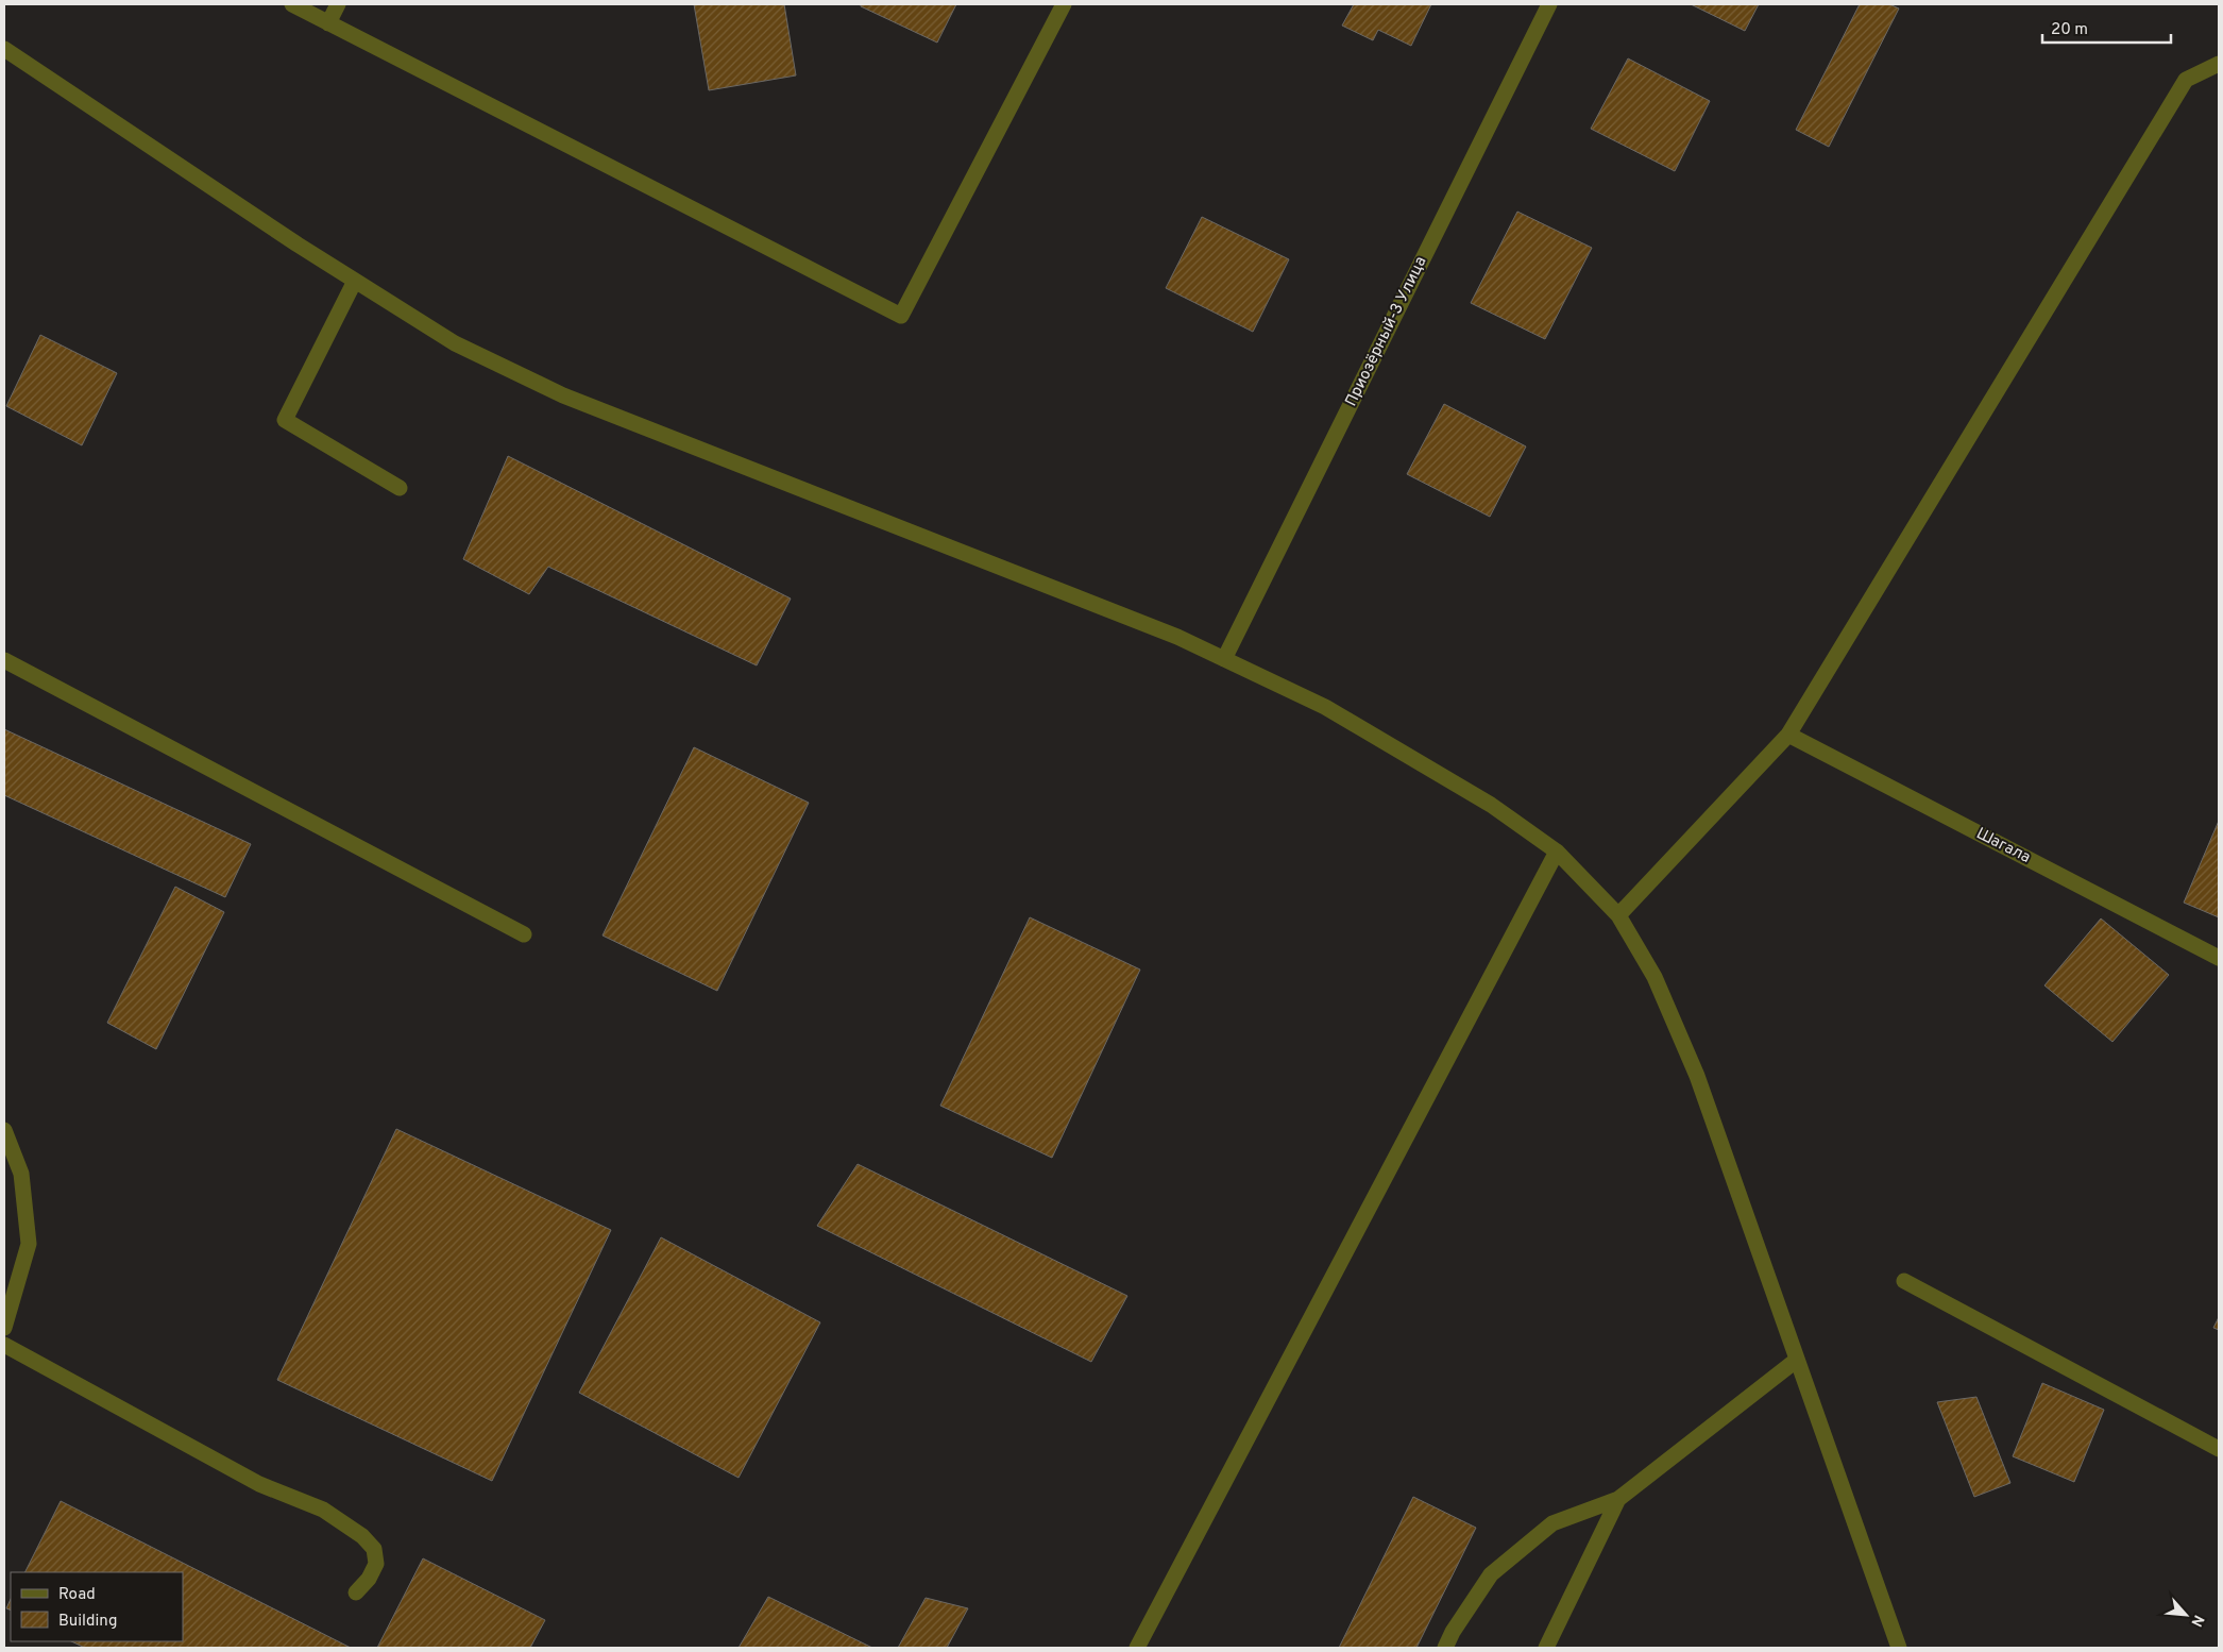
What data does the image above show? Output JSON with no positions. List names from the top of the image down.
{
  "streets": {
    "street": ["Приозёрный-3 Улица", "Шагала"]
  },
  "legend": ["Road", "Building"],
  "scale_bar": "20 m",
  "north": "bottom right"
}
